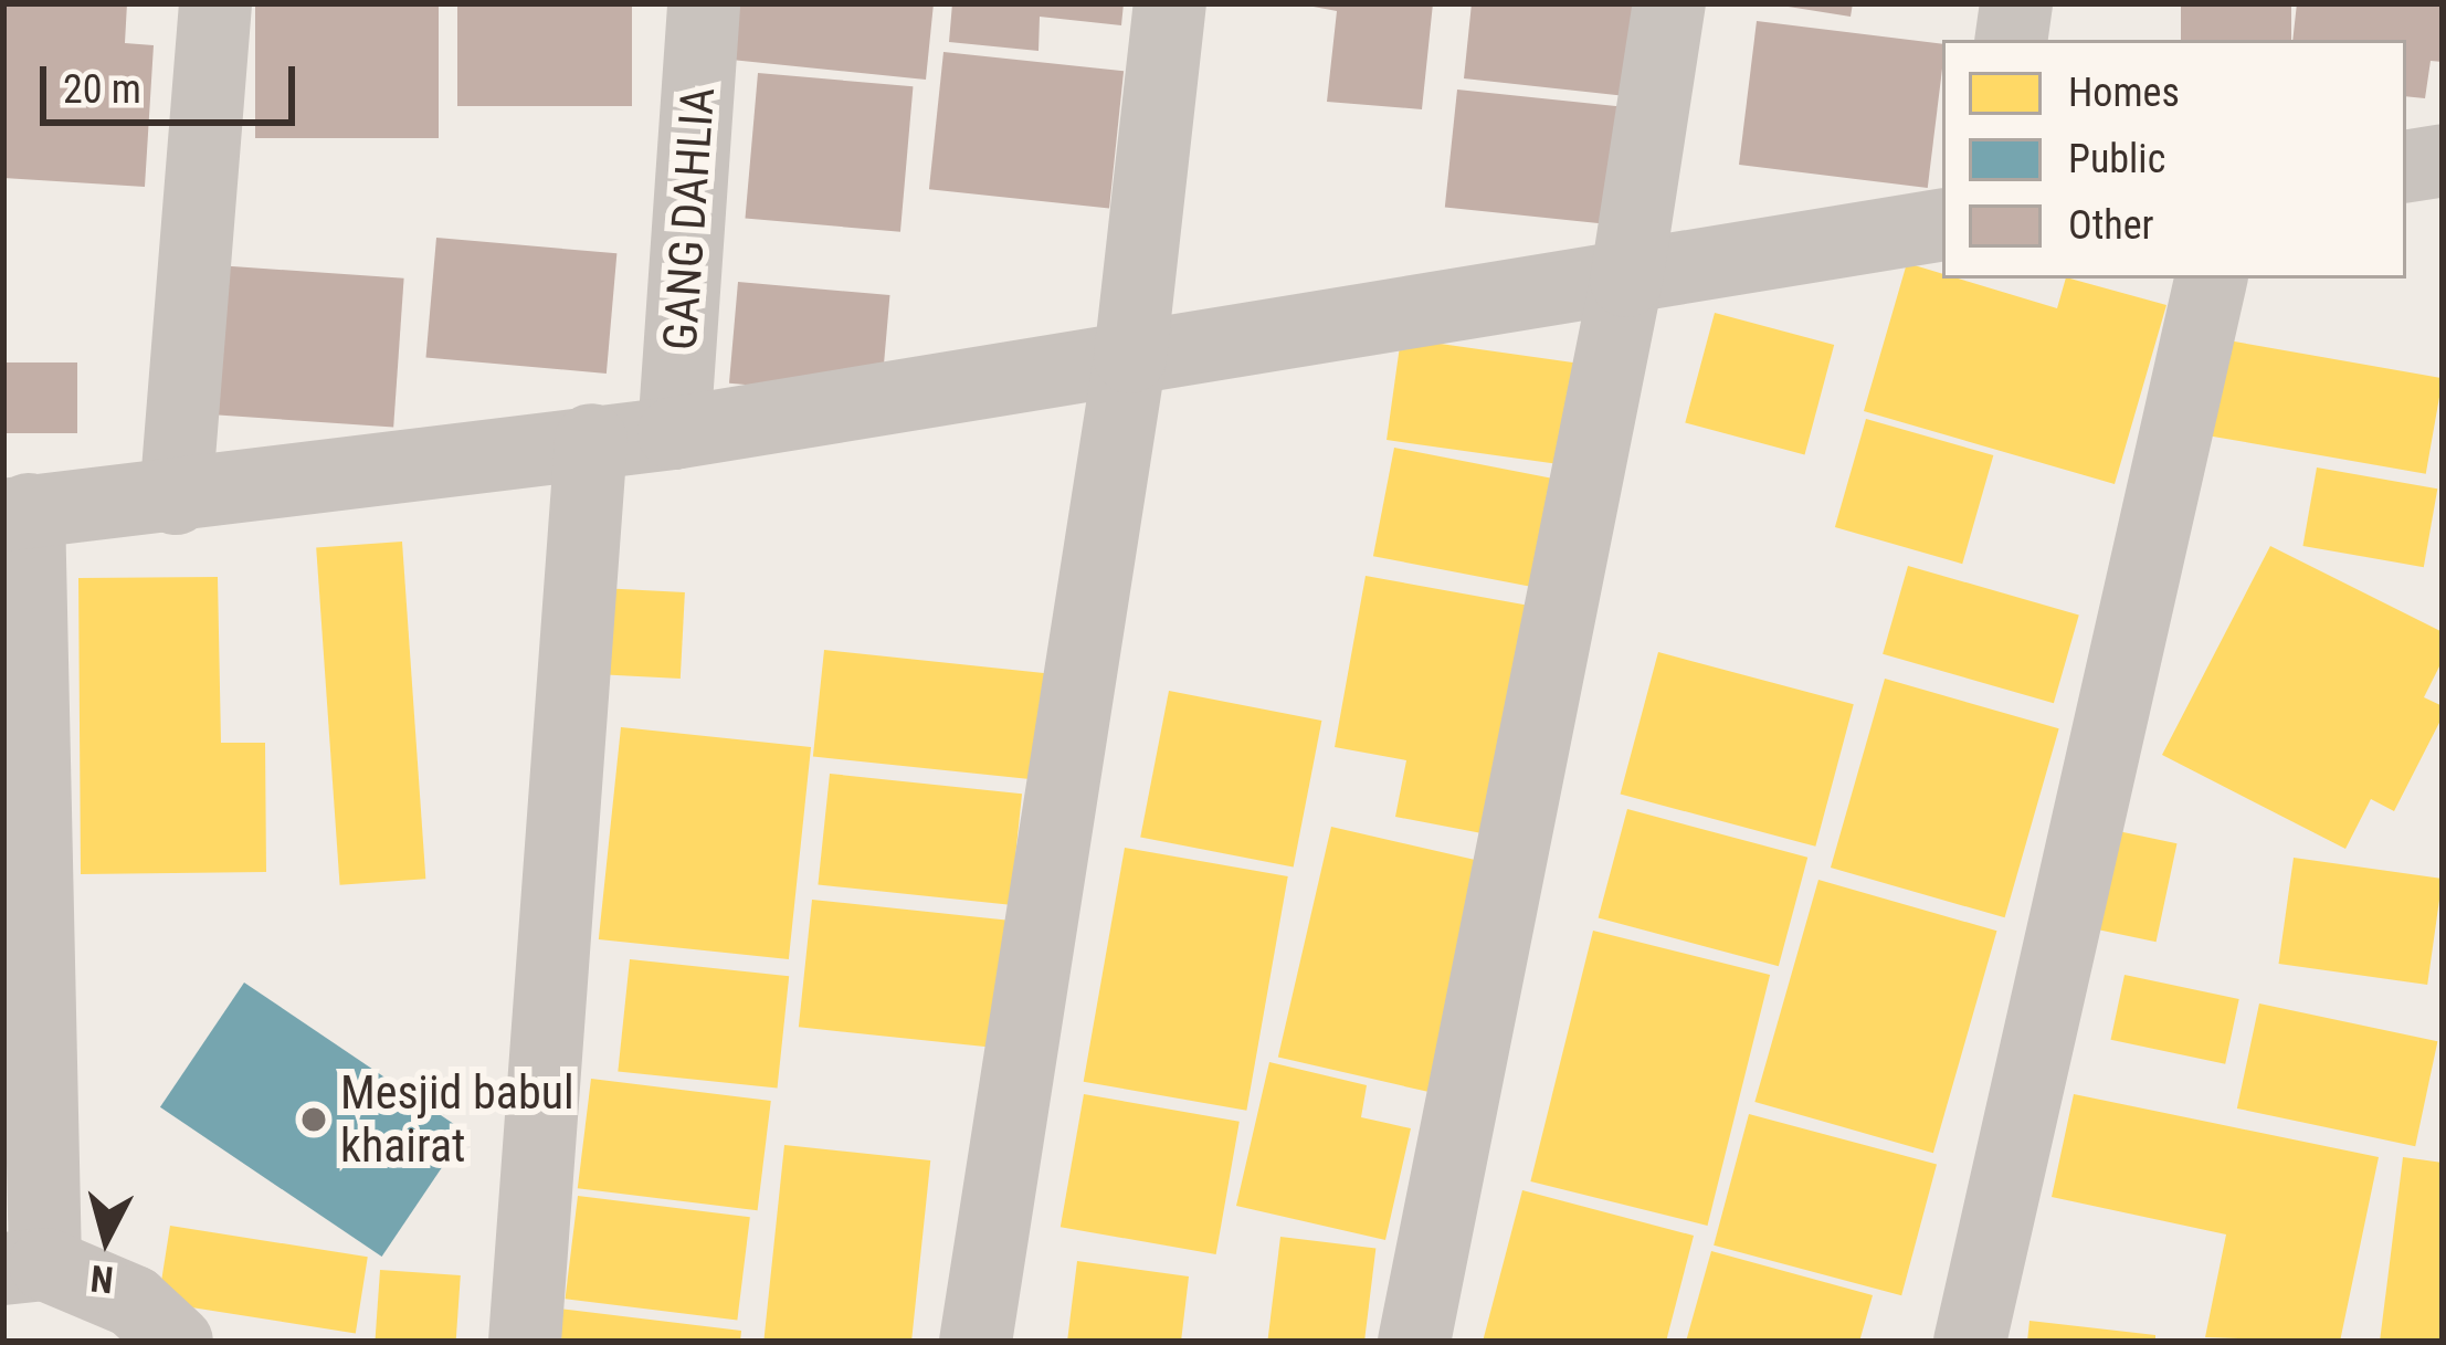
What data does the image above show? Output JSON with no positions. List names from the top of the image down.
{
  "streets": {
    "street": ["GANG DAHLIA"]
  },
  "places": ["Mesjid babul khairat"],
  "legend": ["Homes", "Public", "Other"],
  "scale_bar": "20 m",
  "north": "bottom"
}
